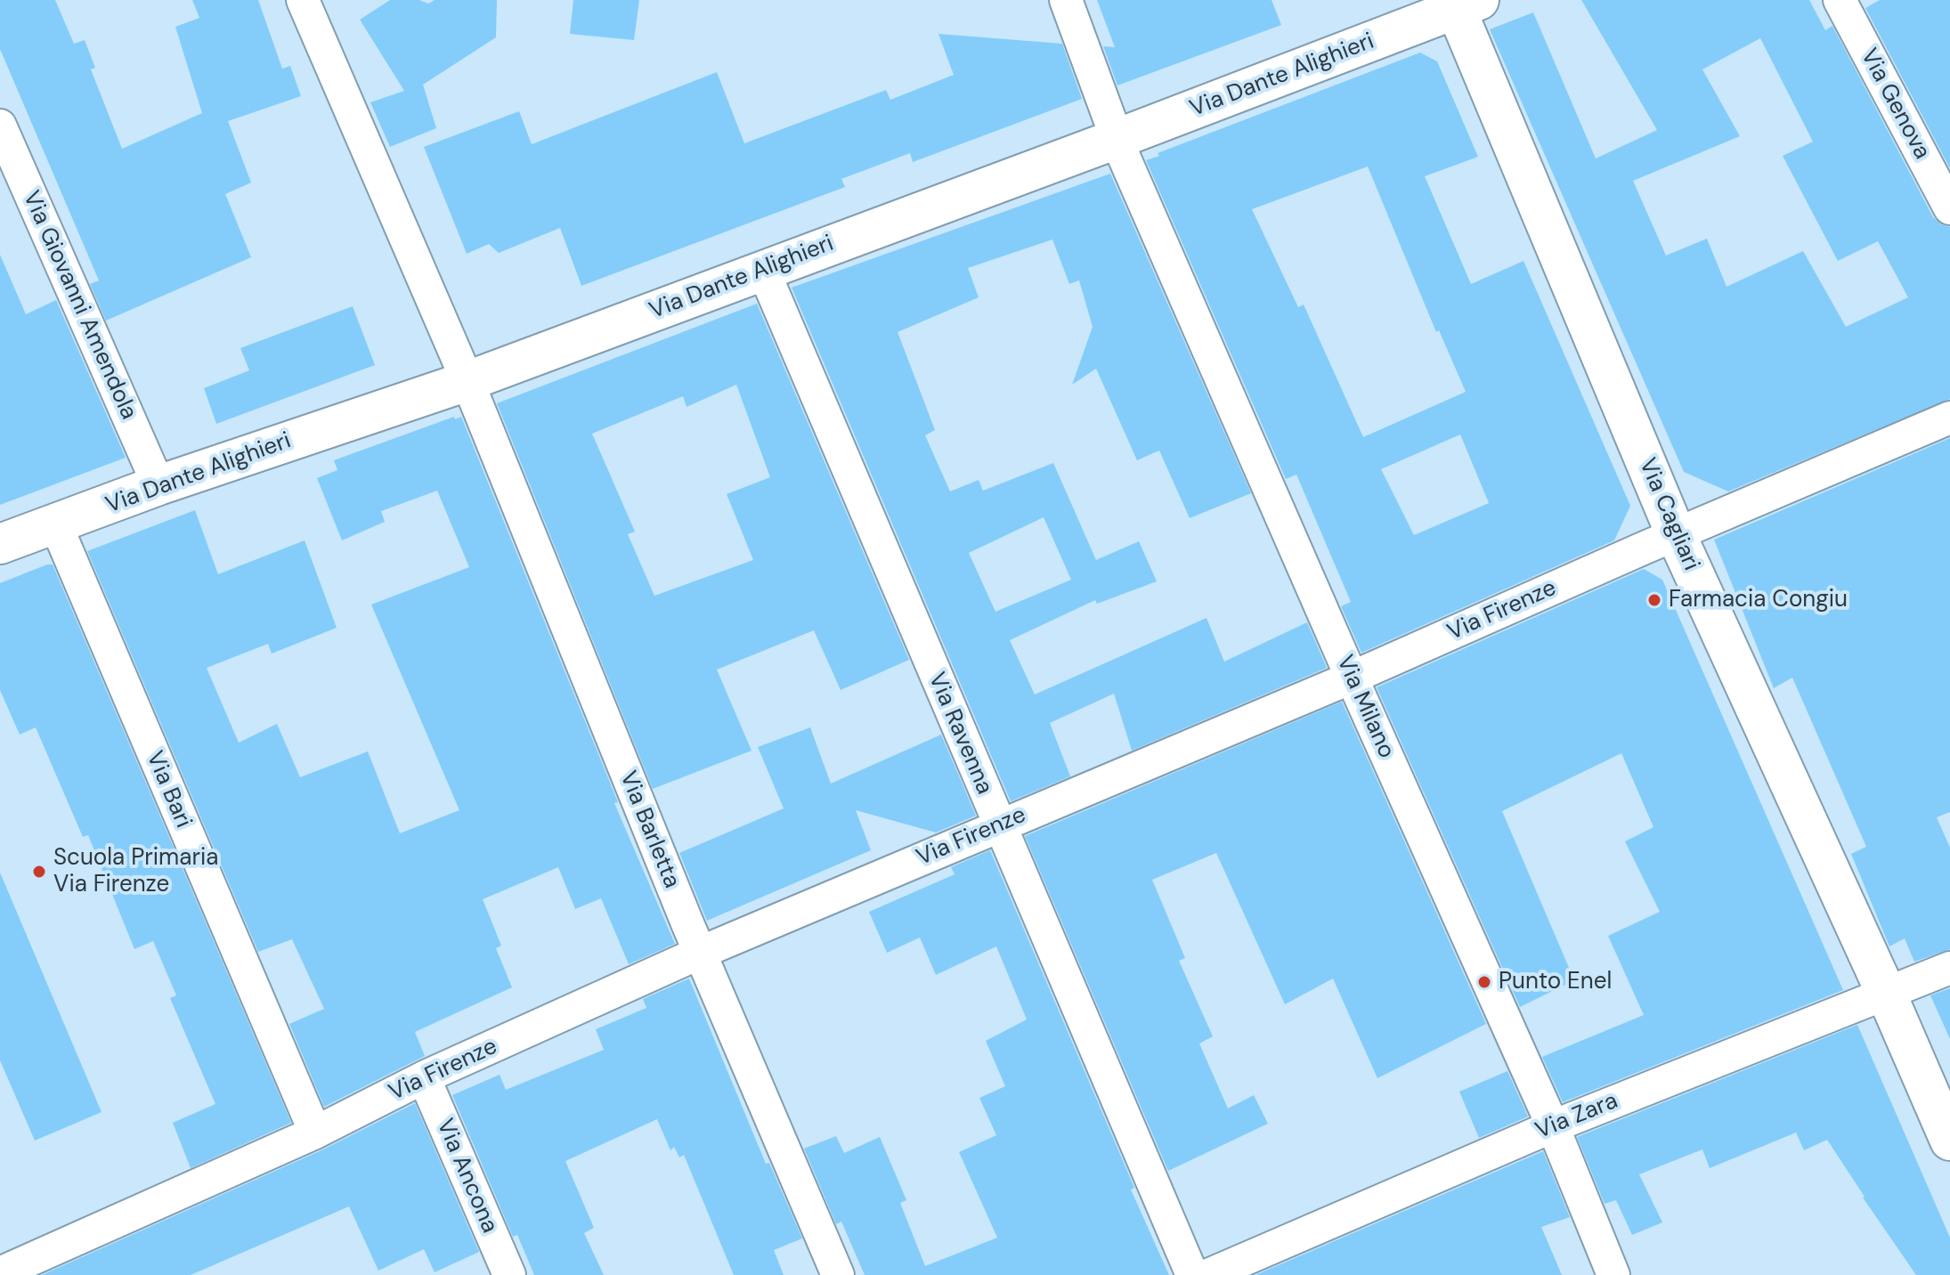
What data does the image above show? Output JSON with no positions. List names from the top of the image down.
{
  "streets": {
    "street": [
      "Via Dante Alighieri",
      "Via Genova",
      "Via Giovanni Amendola",
      "Via Cagliari",
      "Via Firenze",
      "Via Milano",
      "Via Ravenna",
      "Via Bari",
      "Via Barletta",
      "Via Zara",
      "Via Ancona"
    ]
  },
  "crossings": [
    ["Via Dante Alighieri", "Via Giovanni Amendola"],
    ["Via Dante Alighieri", "Via Cagliari"],
    ["Via Dante Alighieri", "Via Milano"],
    ["Via Dante Alighieri", "Via Ravenna"],
    ["Via Dante Alighieri", "Via Bari"],
    ["Via Dante Alighieri", "Via Barletta"],
    ["Via Cagliari", "Via Firenze"],
    ["Via Cagliari", "Via Zara"],
    ["Via Firenze", "Via Milano"],
    ["Via Firenze", "Via Ravenna"],
    ["Via Firenze", "Via Bari"],
    ["Via Firenze", "Via Barletta"],
    ["Via Firenze", "Via Ancona"],
    ["Via Milano", "Via Zara"]
  ],
  "places": ["Farmacia Congiu", "Scuola Primaria Via Firenze", "Punto Enel"]
}
